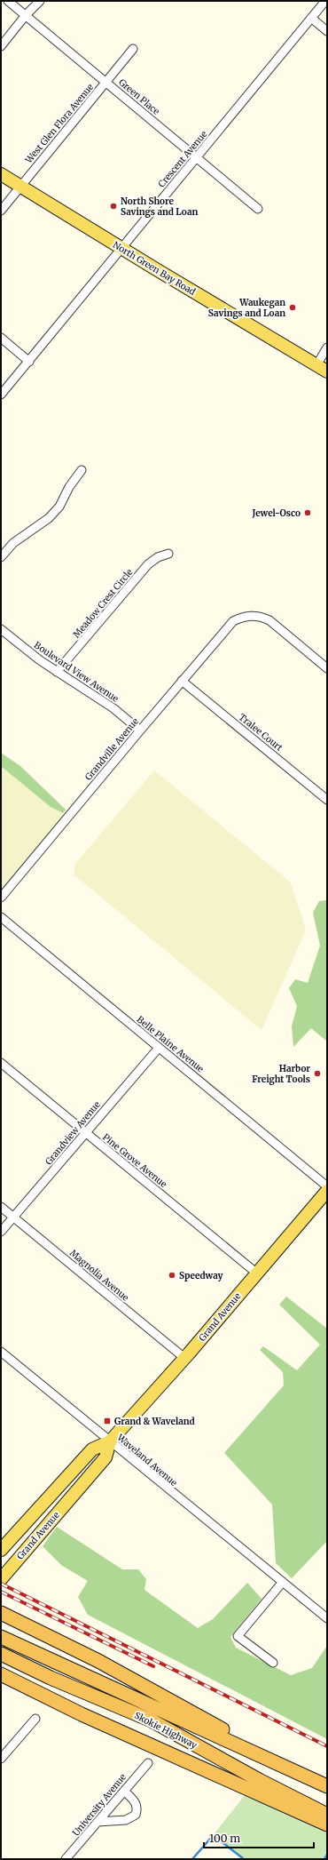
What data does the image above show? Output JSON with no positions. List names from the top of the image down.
{
  "streets": {
    "highway": ["Skokie Highway"],
    "main road": ["North Green Bay Road", "Grand Avenue"],
    "street": [
      "Green Place",
      "West Glen Flora Avenue",
      "Crescent Avenue",
      "Meadow Crest Circle",
      "Boulevard View Avenue",
      "Tralee Court",
      "Grandville Avenue",
      "Belle Plaine Avenue",
      "Grandview Avenue",
      "Pine Grove Avenue",
      "Magnolia Avenue",
      "Waveland Avenue",
      "University Avenue"
    ]
  },
  "crossings": [
    ["Green Place", "West Glen Flora Avenue"],
    ["Green Place", "Crescent Avenue"],
    ["West Glen Flora Avenue", "North Green Bay Road"],
    ["Crescent Avenue", "North Green Bay Road"],
    ["Meadow Crest Circle", "Boulevard View Avenue"],
    ["Boulevard View Avenue", "Grandville Avenue"],
    ["Tralee Court", "Grandville Avenue"],
    ["Belle Plaine Avenue", "Grandview Avenue"],
    ["Grandview Avenue", "Pine Grove Avenue"],
    ["Grandview Avenue", "Magnolia Avenue"],
    ["Pine Grove Avenue", "Grand Avenue"],
    ["Magnolia Avenue", "Grand Avenue"],
    ["Grand Avenue", "Waveland Avenue"]
  ],
  "places": {
    "other": [
      "North Shore Savings and Loan",
      "Waukegan Savings and Loan",
      "Jewel-Osco",
      "Harbor Freight Tools",
      "Speedway"
    ],
    "transit": ["Grand & Waveland"]
  },
  "scale_bar": "100 m"
}
